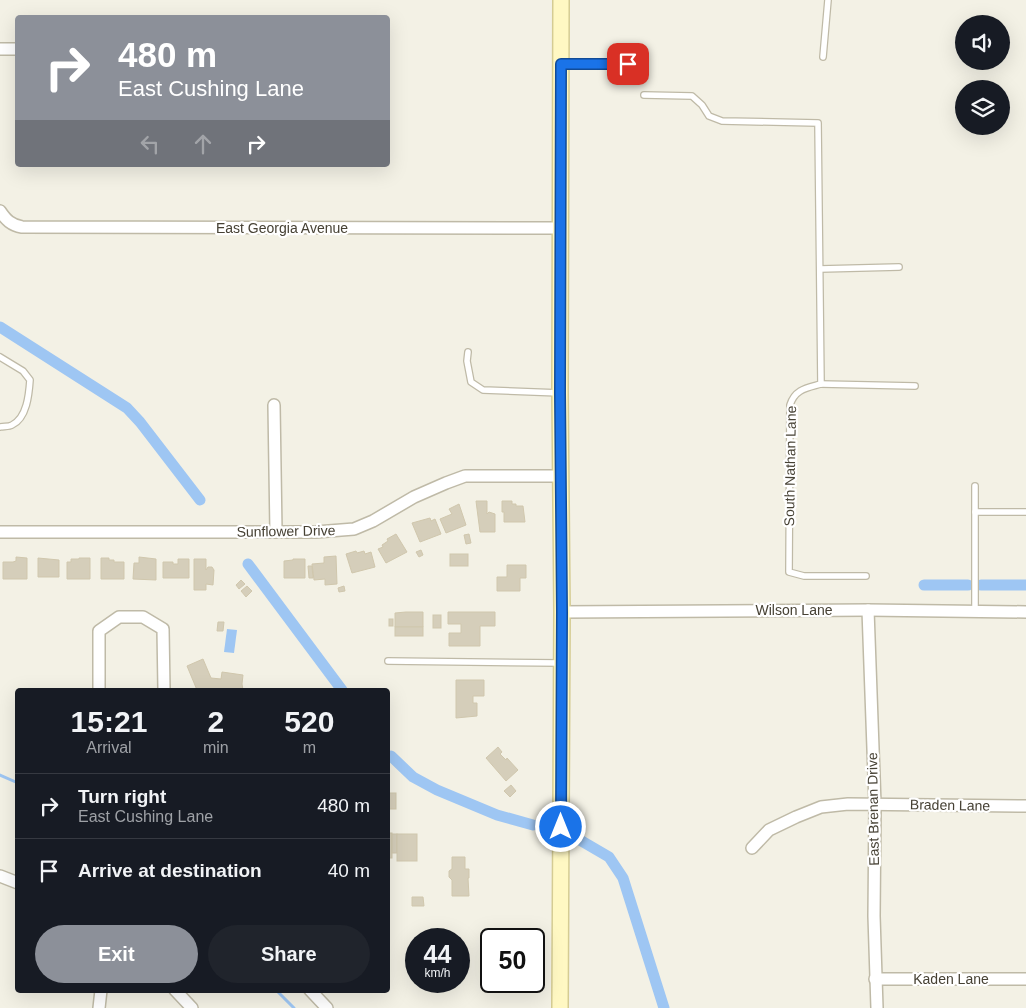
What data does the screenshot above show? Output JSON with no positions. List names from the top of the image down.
{
  "streets": {
    "street": [
      "East Georgia Avenue",
      "Sunflower Drive",
      "Wilson Lane",
      "Braden Lane",
      "East Brenan Drive",
      "Kaden Lane"
    ],
    "lane": ["South Nathan Lane"]
  },
  "crossings": [
    ["Wilson Lane", "East Brenan Drive"],
    ["Braden Lane", "East Brenan Drive"],
    ["East Brenan Drive", "Kaden Lane"]
  ],
  "page": {
    "turn": ["480 m", "East Cushing Lane"],
    "eta": [
      "15:21",
      "Arrival",
      "2",
      "min",
      "520",
      "m"
    ],
    "list": [
      {
        "name": "Turn right",
        "note": "East Cushing Lane",
        "value": "480 m"
      },
      {
        "name": "Arrive at destination",
        "value": "40 m"
      }
    ],
    "buttons": ["Exit", "Share"],
    "speed": "44 km/h",
    "limit": "50"
  }
}
